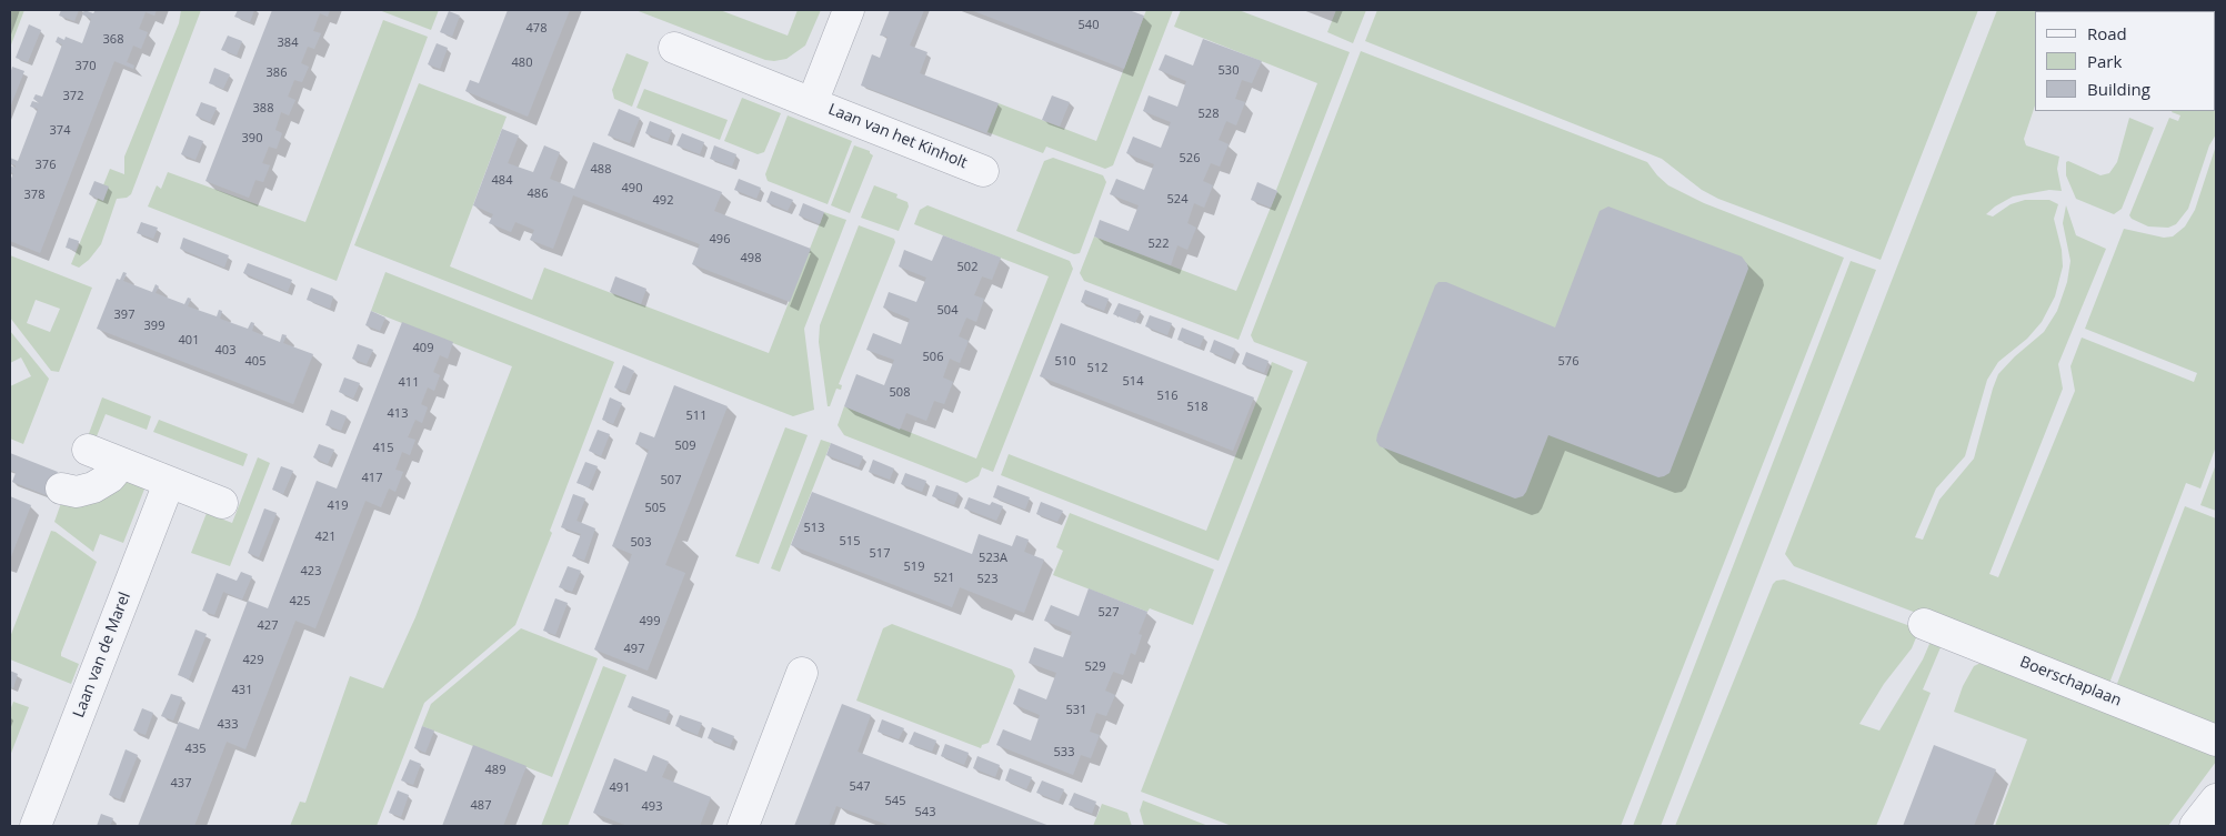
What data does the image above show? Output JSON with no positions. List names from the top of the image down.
{
  "streets": {
    "street": ["Laan van het Kinholt", "Laan van de Marel", "Boerschaplaan"]
  },
  "house_numbers": [
    "540",
    "478",
    "368",
    "384",
    "480",
    "370",
    "530",
    "386",
    "372",
    "388",
    "528",
    "374",
    "390",
    "526",
    "376",
    "488",
    "484",
    "490",
    "486",
    "378",
    "524",
    "492",
    "496",
    "522",
    "498",
    "502",
    "504",
    "397",
    "399",
    "401",
    "409",
    "403",
    "506",
    "405",
    "510",
    "576",
    "512",
    "514",
    "411",
    "508",
    "516",
    "518",
    "413",
    "511",
    "509",
    "415",
    "417",
    "507",
    "419",
    "505",
    "513",
    "421",
    "515",
    "503",
    "517",
    "523A",
    "519",
    "423",
    "521",
    "523",
    "425",
    "527",
    "499",
    "427",
    "497",
    "429",
    "529",
    "431",
    "531",
    "433",
    "435",
    "533",
    "489",
    "437",
    "547",
    "491",
    "545",
    "487",
    "493",
    "543"
  ],
  "legend": ["Road", "Park", "Building"]
}
